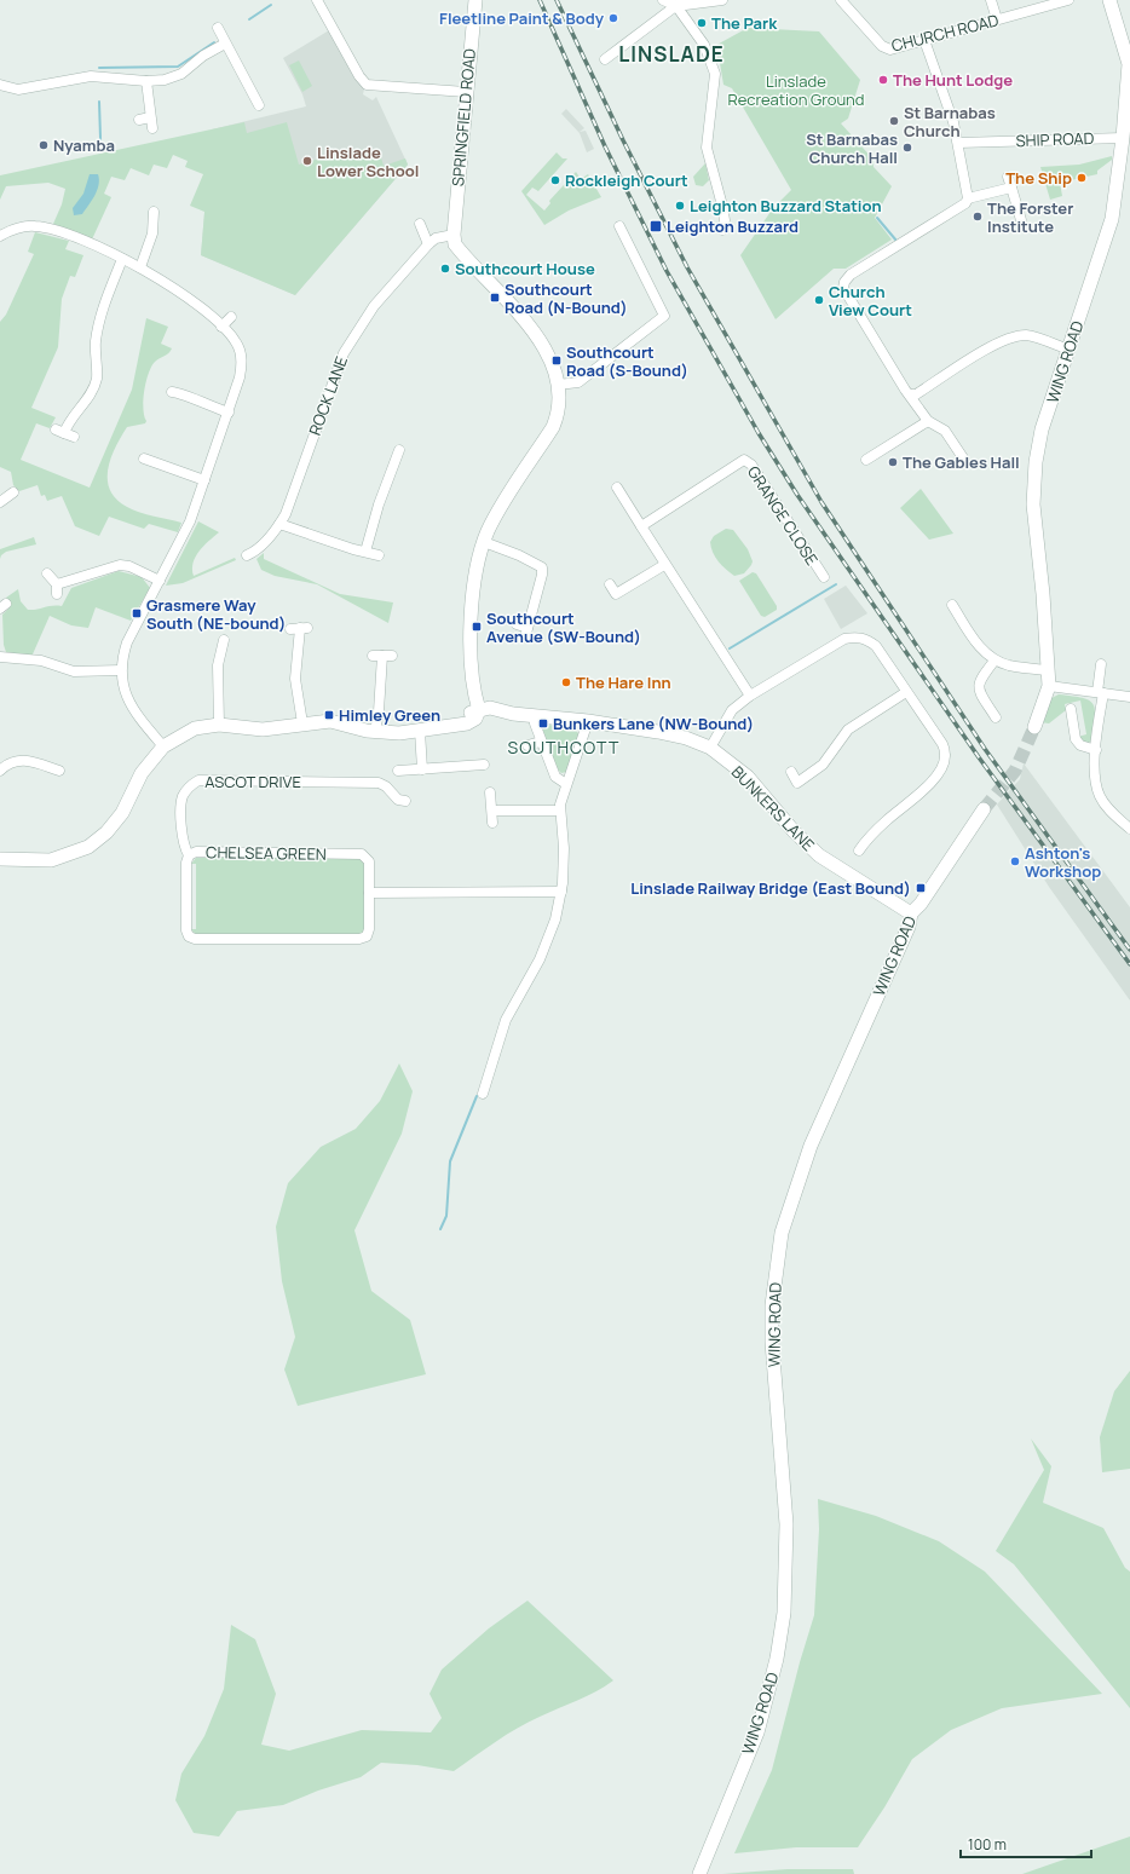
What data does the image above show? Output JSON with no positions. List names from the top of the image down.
{
  "streets": {
    "street": [
      "CHURCH ROAD",
      "SPRINGFIELD ROAD",
      "SHIP ROAD",
      "WING ROAD",
      "ROCK LANE",
      "GRANGE CLOSE",
      "ASCOT DRIVE",
      "BUNKERS LANE",
      "CHELSEA GREEN"
    ]
  },
  "crossings": [
    ["SPRINGFIELD ROAD", "ROCK LANE"],
    ["SHIP ROAD", "WING ROAD"],
    ["WING ROAD", "BUNKERS LANE"],
    ["ASCOT DRIVE", "CHELSEA GREEN"]
  ],
  "districts": ["LINSLADE", "SOUTHCOTT"],
  "parks": ["Linslade Recreation Ground"],
  "places": {
    "other": [
      "Fleetline Paint & Body",
      "The Park",
      "The Hunt Lodge",
      "St Barnabas Church",
      "Nyamba",
      "St Barnabas Church Hall",
      "Linslade Lower School",
      "The Ship",
      "Rockleigh Court",
      "Leighton Buzzard Station",
      "The Forster Institute",
      "Southcourt House",
      "Church View Court",
      "The Gables Hall",
      "The Hare Inn",
      "Ashton's Workshop"
    ],
    "transit": [
      "Leighton Buzzard",
      "Southcourt Road (N-Bound)",
      "Southcourt Road (S-Bound)",
      "Grasmere Way South (NE-bound)",
      "Southcourt Avenue (SW-Bound)",
      "Himley Green",
      "Bunkers Lane (NW-Bound)",
      "Linslade Railway Bridge (East Bound)"
    ]
  },
  "scale_bar": "100 m"
}
